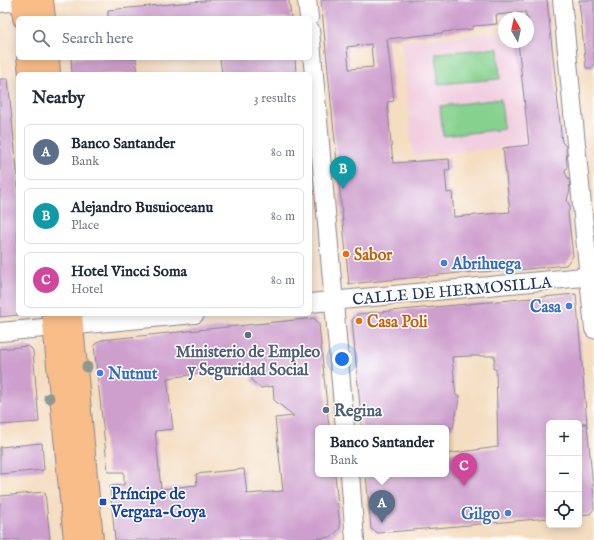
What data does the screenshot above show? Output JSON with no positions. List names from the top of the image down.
{
  "streets": {
    "street": ["CALLE DE HERMOSILLA"]
  },
  "places": {
    "other": [
      "Sabor",
      "Abrihuega",
      "Casa",
      "Casa Poli",
      "Ministerio de Empleo y Seguridad Social",
      "Nutnut",
      "Regina",
      "Gilgo"
    ],
    "transit": ["Príncipe de Vergara-Goya"]
  },
  "north": "top",
  "page": {
    "search": "Search here",
    "heading": ["Nearby", "3 results"],
    "list": [
      {
        "mark": "A",
        "name": "Banco Santander",
        "note": "Bank",
        "value": "80 m"
      },
      {
        "mark": "B",
        "name": "Alejandro Busuioceanu",
        "note": "Place",
        "value": "80 m"
      },
      {
        "mark": "C",
        "name": "Hotel Vincci Soma",
        "note": "Hotel",
        "value": "80 m"
      }
    ],
    "pins": ["B", "C", "A"],
    "map_buttons": ["+", "−"],
    "popup": ["Banco Santander", "Bank"]
  }
}
